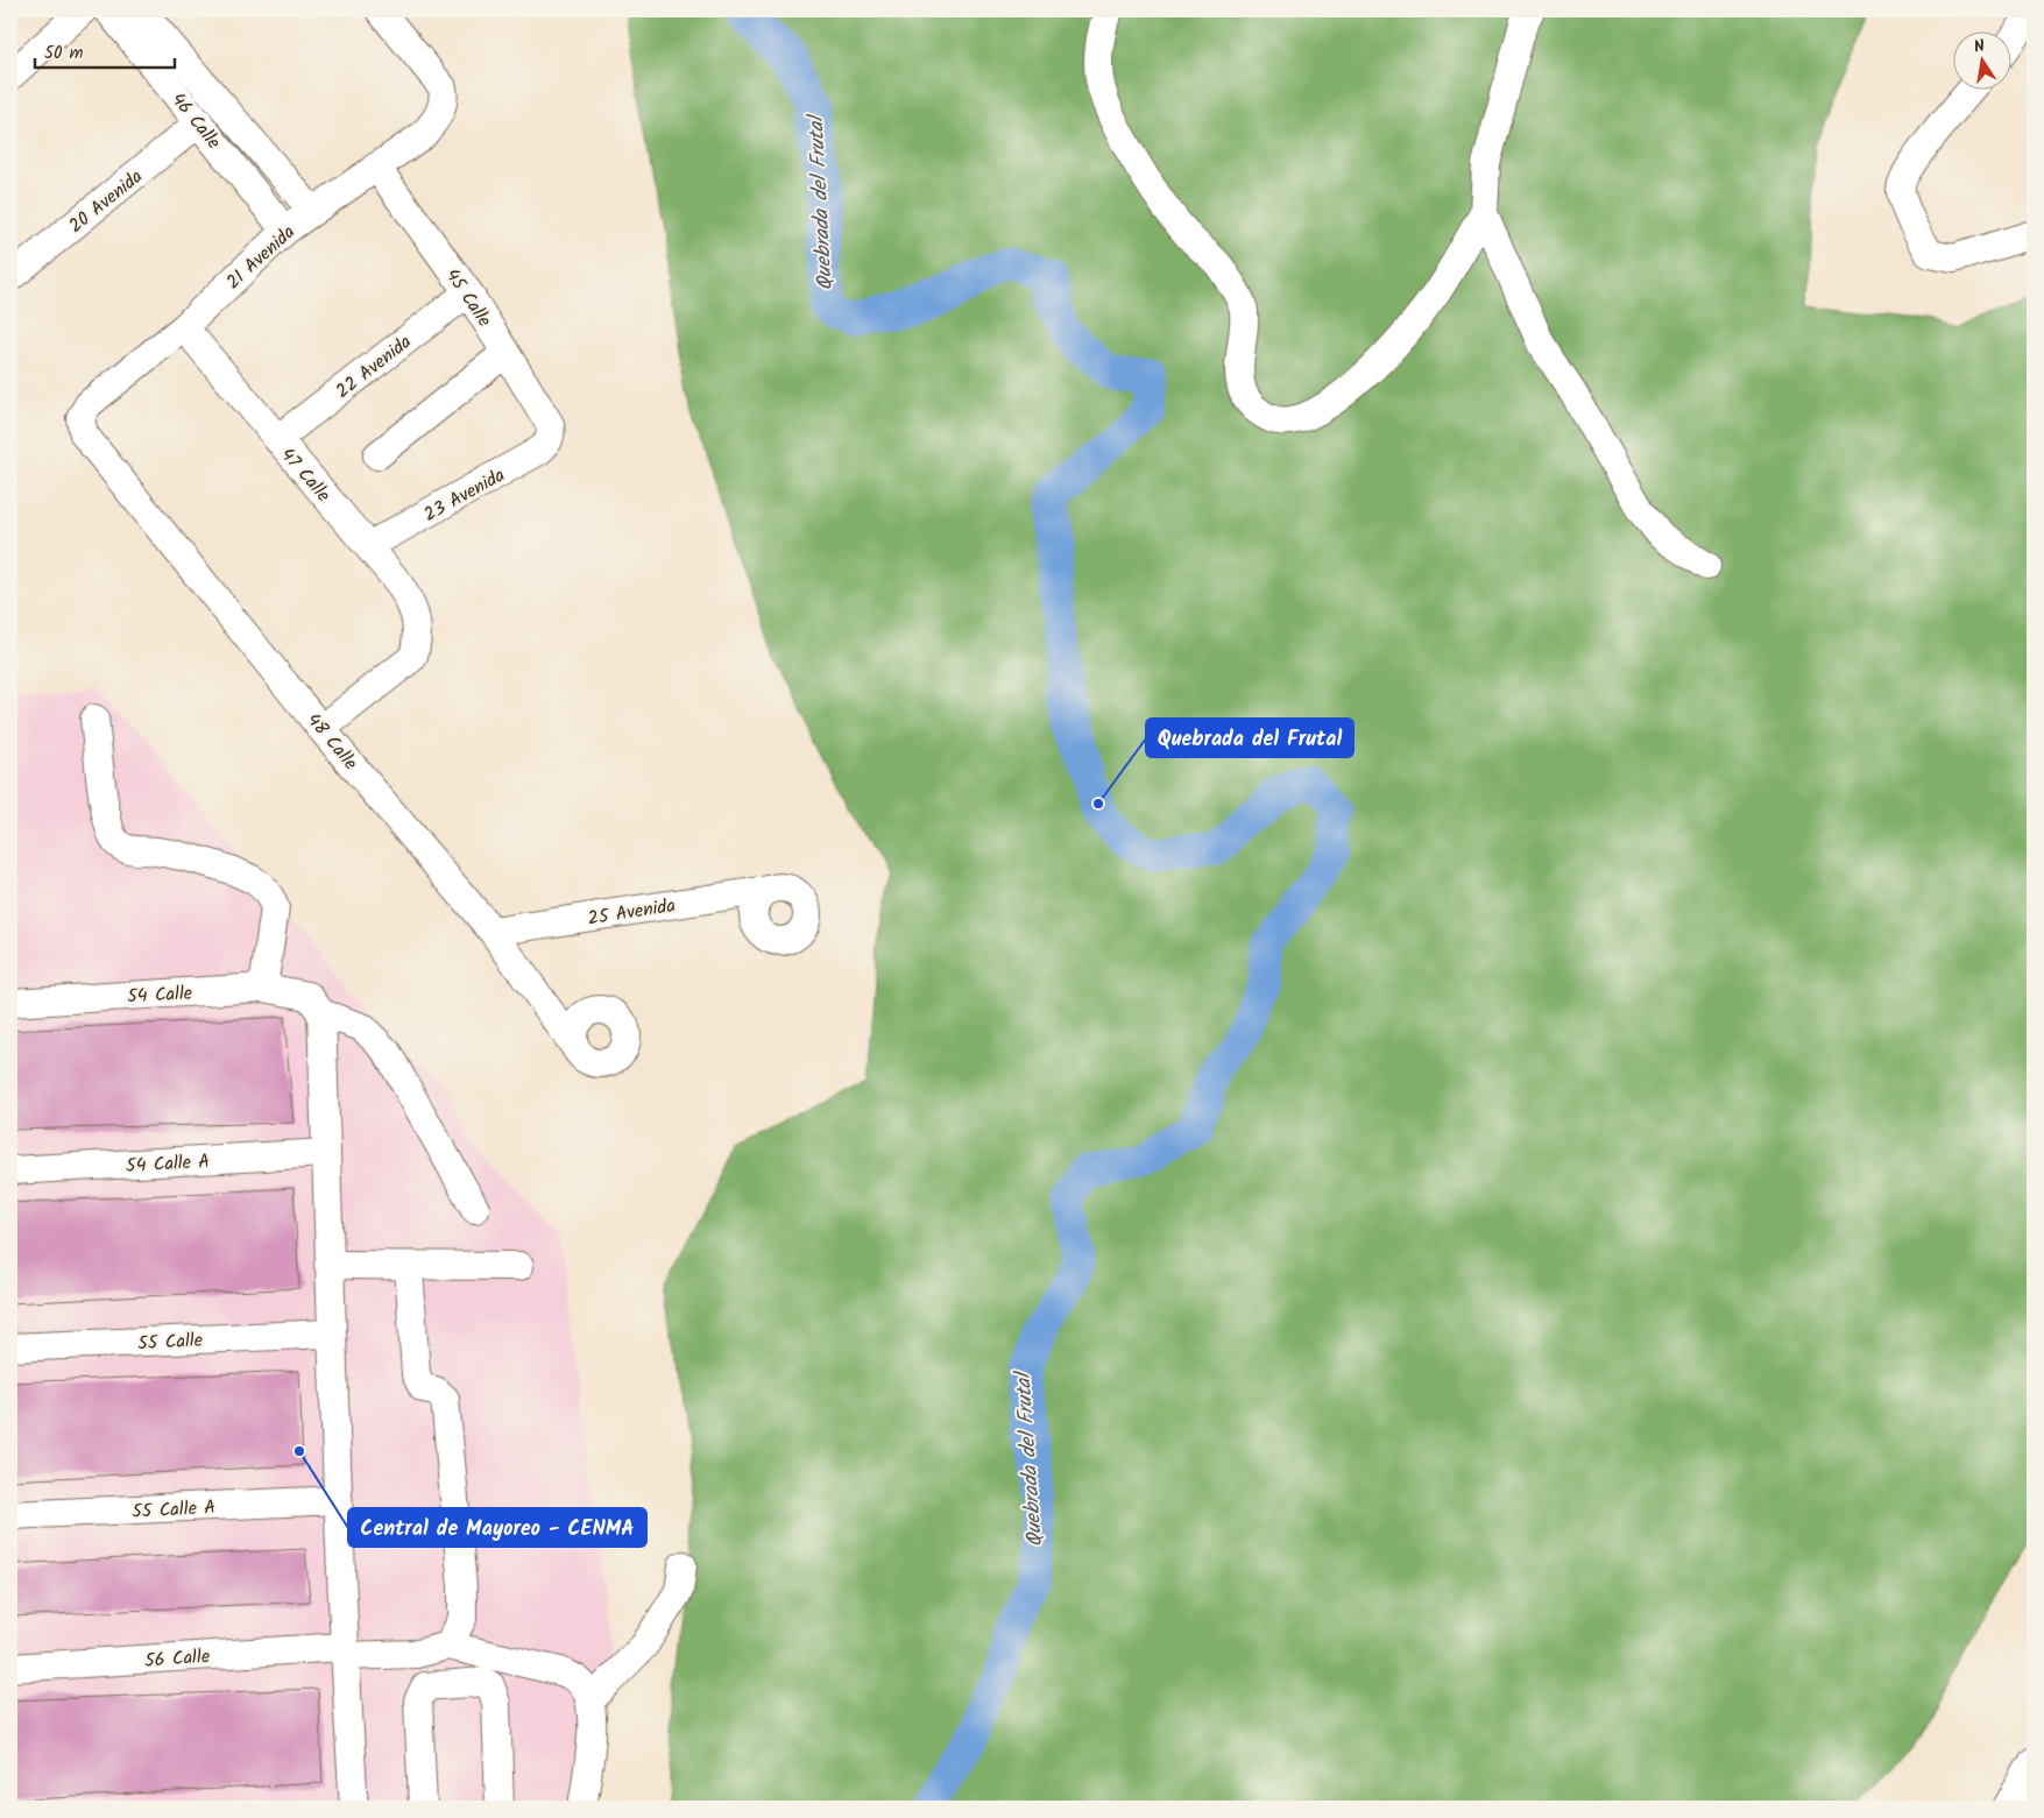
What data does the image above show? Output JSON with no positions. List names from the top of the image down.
{
  "streets": {
    "street": [
      "46 Calle",
      "20 Avenida",
      "21 Avenida",
      "45 Calle",
      "22 Avenida",
      "47 Calle",
      "23 Avenida",
      "48 Calle",
      "25 Avenida",
      "54 Calle",
      "54 Calle A",
      "55 Calle",
      "55 Calle A",
      "56 Calle"
    ]
  },
  "crossings": [
    ["46 Calle", "20 Avenida"],
    ["46 Calle", "21 Avenida"],
    ["21 Avenida", "45 Calle"],
    ["21 Avenida", "47 Calle"],
    ["21 Avenida", "48 Calle"],
    ["45 Calle", "22 Avenida"],
    ["45 Calle", "23 Avenida"],
    ["22 Avenida", "47 Calle"],
    ["47 Calle", "23 Avenida"],
    ["47 Calle", "48 Calle"],
    ["48 Calle", "25 Avenida"]
  ],
  "water": ["Quebrada del Frutal"],
  "places": ["Quebrada del Frutal", "Central de Mayoreo - CENMA"],
  "scale_bar": "50 m",
  "north": "top"
}
